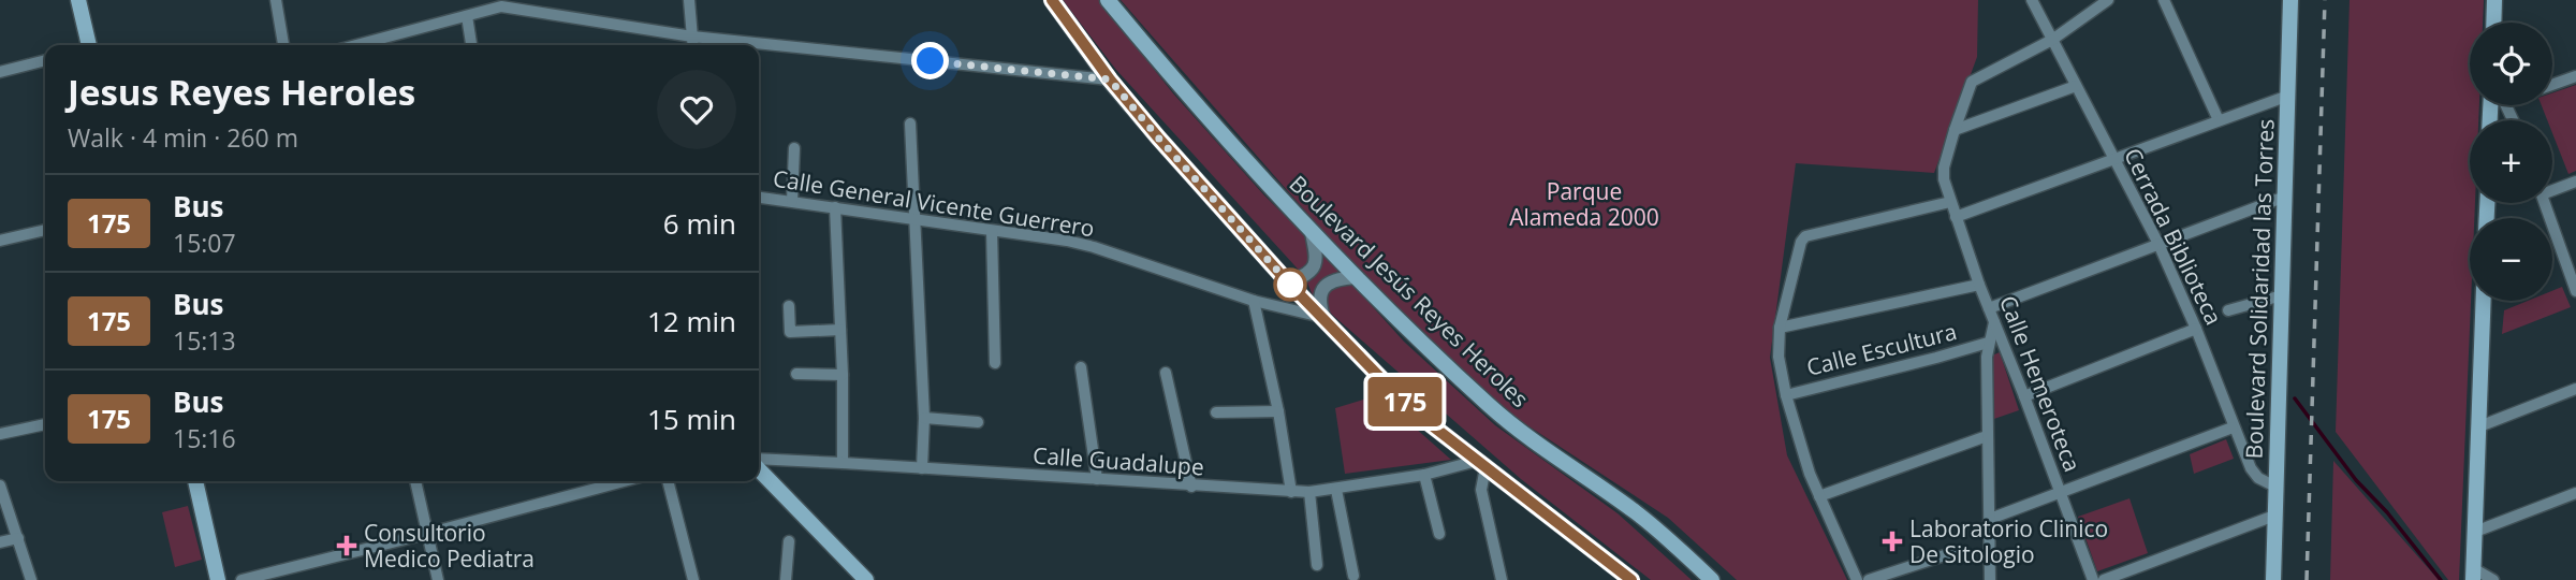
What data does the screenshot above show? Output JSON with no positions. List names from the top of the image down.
{
  "streets": {
    "main road": ["Boulevard Solidaridad las Torres", "Boulevard Jesús Reyes Heroles"],
    "street": [
      "Calle General Vicente Guerrero",
      "Cerrada Biblioteca",
      "Calle Escultura",
      "Calle Hemeroteca",
      "Calle Guadalupe"
    ]
  },
  "crossings": [
    ["Cerrada Biblioteca", "Boulevard Solidaridad las Torres"],
    ["Cerrada Biblioteca", "Calle Hemeroteca"]
  ],
  "parks": ["Parque Alameda 2000"],
  "places": {
    "health": ["Laboratorio Clinico De Sitologio", "Consultorio Medico Pediatra"]
  },
  "lines": ["bus line 175"],
  "page": {
    "on_map": "175",
    "map_buttons": ["+", "−"],
    "heading": ["Jesus Reyes Heroles", "Walk · 4 min · 260 m"],
    "list": [
      {
        "mark": "175",
        "name": "Bus",
        "note": "15:07",
        "value": "6 min"
      },
      {
        "mark": "175",
        "name": "Bus",
        "note": "15:13",
        "value": "12 min"
      },
      {
        "mark": "175",
        "name": "Bus",
        "note": "15:16",
        "value": "15 min"
      }
    ]
  }
}
